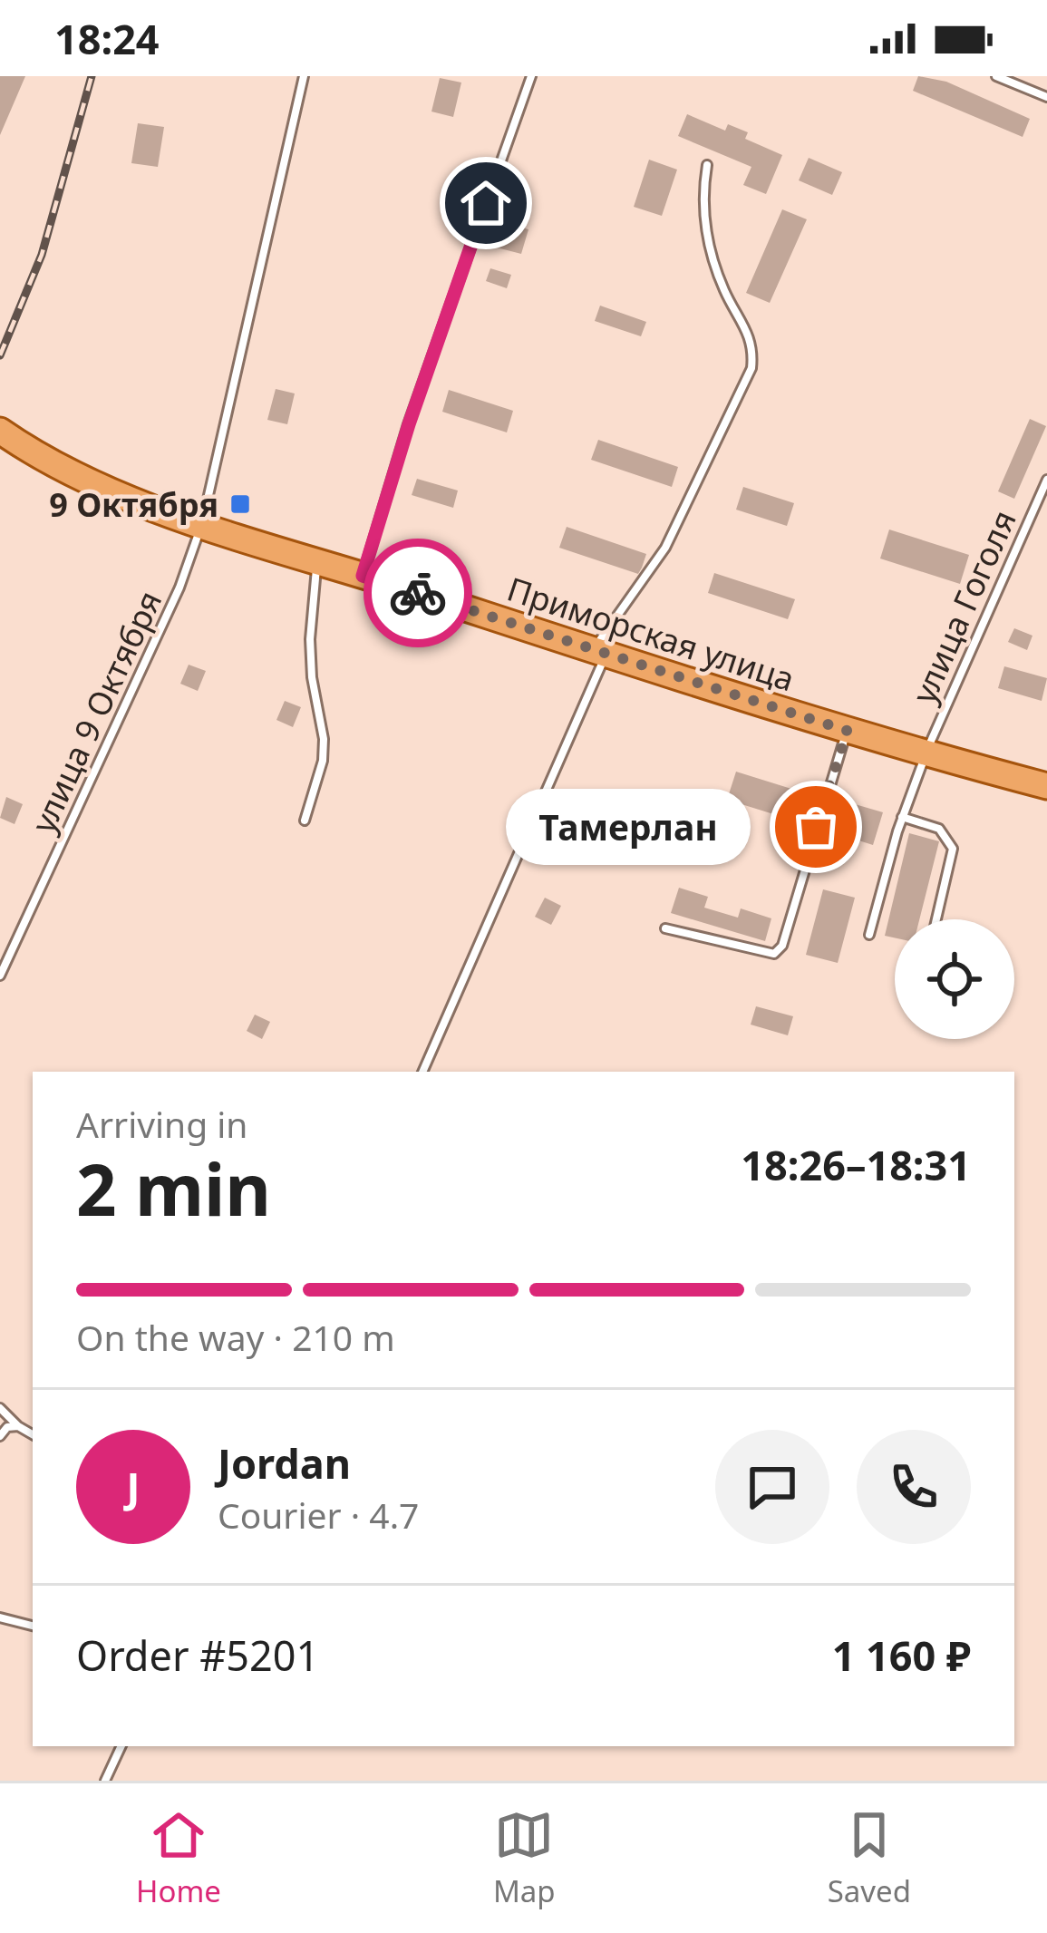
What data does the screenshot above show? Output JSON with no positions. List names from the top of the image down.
{
  "streets": {
    "main road": ["Приморская улица"],
    "lane": ["улица Гоголя", "улица 9 Октября"]
  },
  "crossings": [
    ["улица Гоголя", "Приморская улица"],
    ["Приморская улица", "улица 9 Октября"]
  ],
  "places": {
    "transit": ["9 Октября"],
    "other": ["Тамерлан"]
  },
  "page": {
    "status": "18:24",
    "bubble": "Тамерлан",
    "heading": ["2 min", "Arriving in", "18:26–18:31"],
    "panel": [
      "Jordan",
      "Courier · 4.7",
      "Order #5201",
      "1 160 ₽"
    ],
    "bar": "On the way · 210 m",
    "round": "J",
    "tabs": ["Home", "Map", "Saved"]
  }
}
